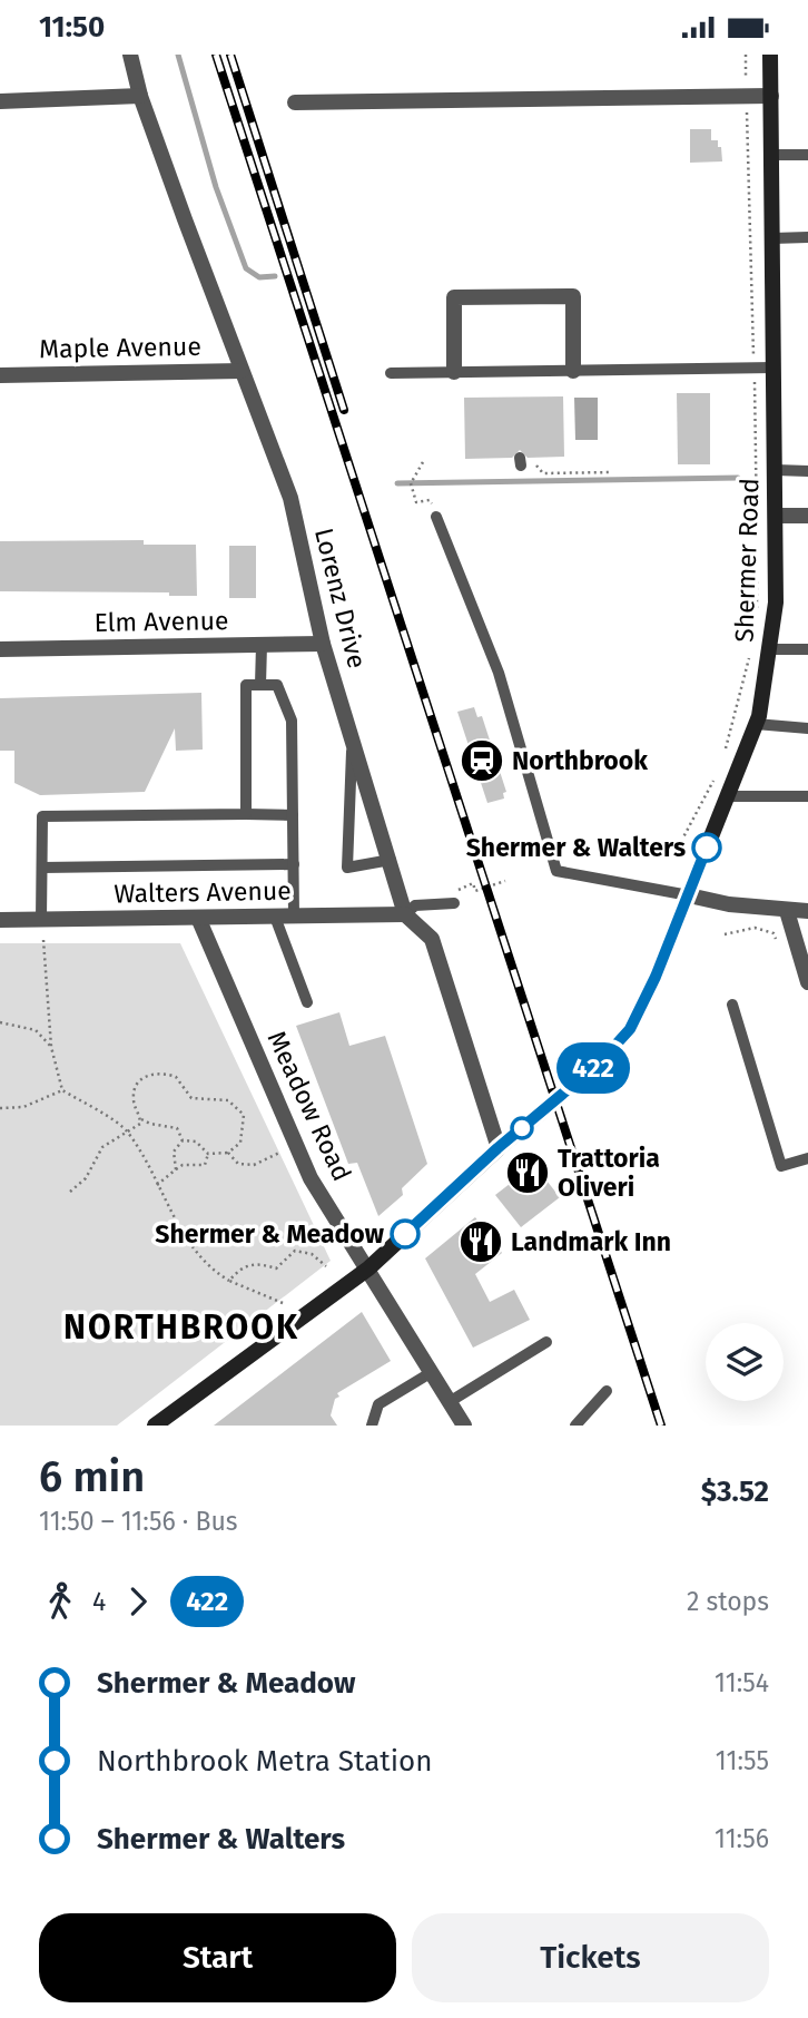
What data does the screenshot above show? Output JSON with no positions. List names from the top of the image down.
{
  "streets": {
    "main road": ["Shermer Road"],
    "street": [
      "Maple Avenue",
      "Lorenz Drive",
      "Elm Avenue",
      "Walters Avenue",
      "Meadow Road"
    ]
  },
  "crossings": [
    ["Maple Avenue", "Lorenz Drive"],
    ["Shermer Road", "Meadow Road"],
    ["Lorenz Drive", "Elm Avenue"],
    ["Lorenz Drive", "Walters Avenue"],
    ["Walters Avenue", "Meadow Road"]
  ],
  "districts": ["NORTHBROOK"],
  "places": {
    "station": ["Northbrook"],
    "other": ["Shermer & Walters", "Shermer & Meadow"],
    "restaurant": ["Trattoria Oliveri", "Landmark Inn"]
  },
  "lines": ["bus line 422"],
  "page": {
    "status": "11:50",
    "on_map": "422",
    "heading": ["6 min", "11:50 – 11:56 · Bus", "$3.52"],
    "legs": ["4", "422", "2 stops"],
    "list": [
      {
        "name": "Shermer & Meadow",
        "value": "11:54"
      },
      {
        "name": "Northbrook Metra Station",
        "value": "11:55"
      },
      {
        "name": "Shermer & Walters",
        "value": "11:56"
      }
    ],
    "buttons": ["Start", "Tickets"]
  }
}
